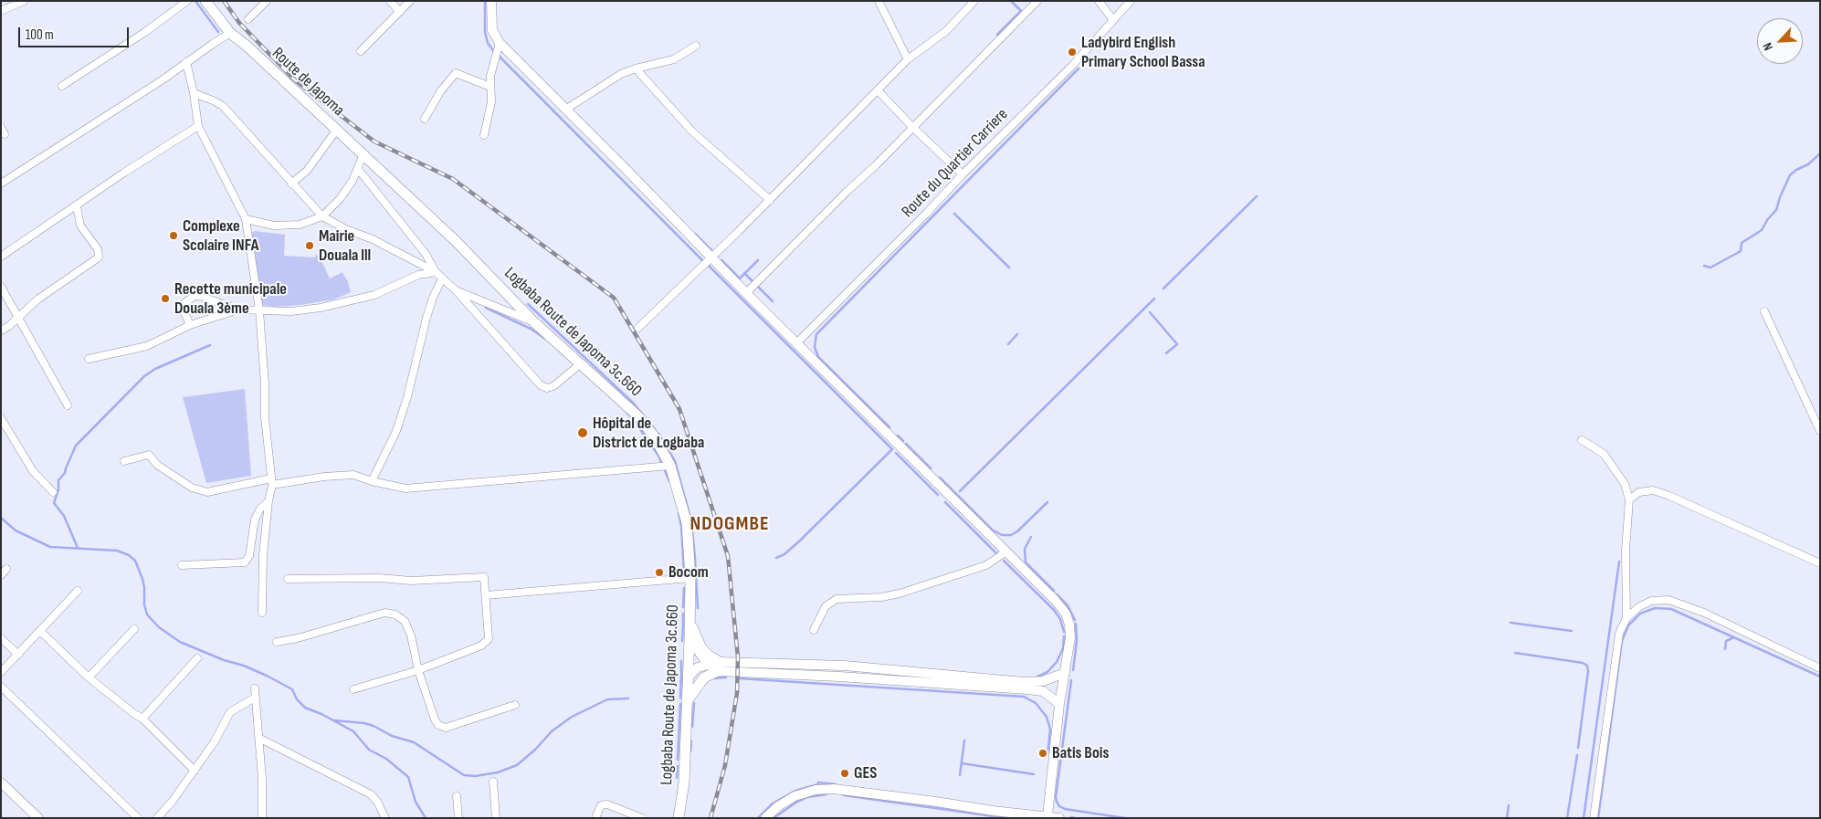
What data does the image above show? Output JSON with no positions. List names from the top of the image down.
{
  "streets": {
    "main road": ["Route de Japoma", "Logbaba Route de Japoma 3c.660"],
    "street": ["Route du Quartier Carriere"]
  },
  "crossings": [
    ["Route de Japoma", "Logbaba Route de Japoma 3c.660"]
  ],
  "districts": ["NDOGMBE"],
  "places": [
    "Ladybird English Primary School Bassa",
    "Complexe Scolaire INFA",
    "Mairie Douala lll",
    "Recette municipale Douala 3ème",
    "Hôpital de District de Logbaba",
    "Bocom",
    "Batis Bois",
    "GES"
  ],
  "scale_bar": "100 m",
  "north": "bottom left"
}
